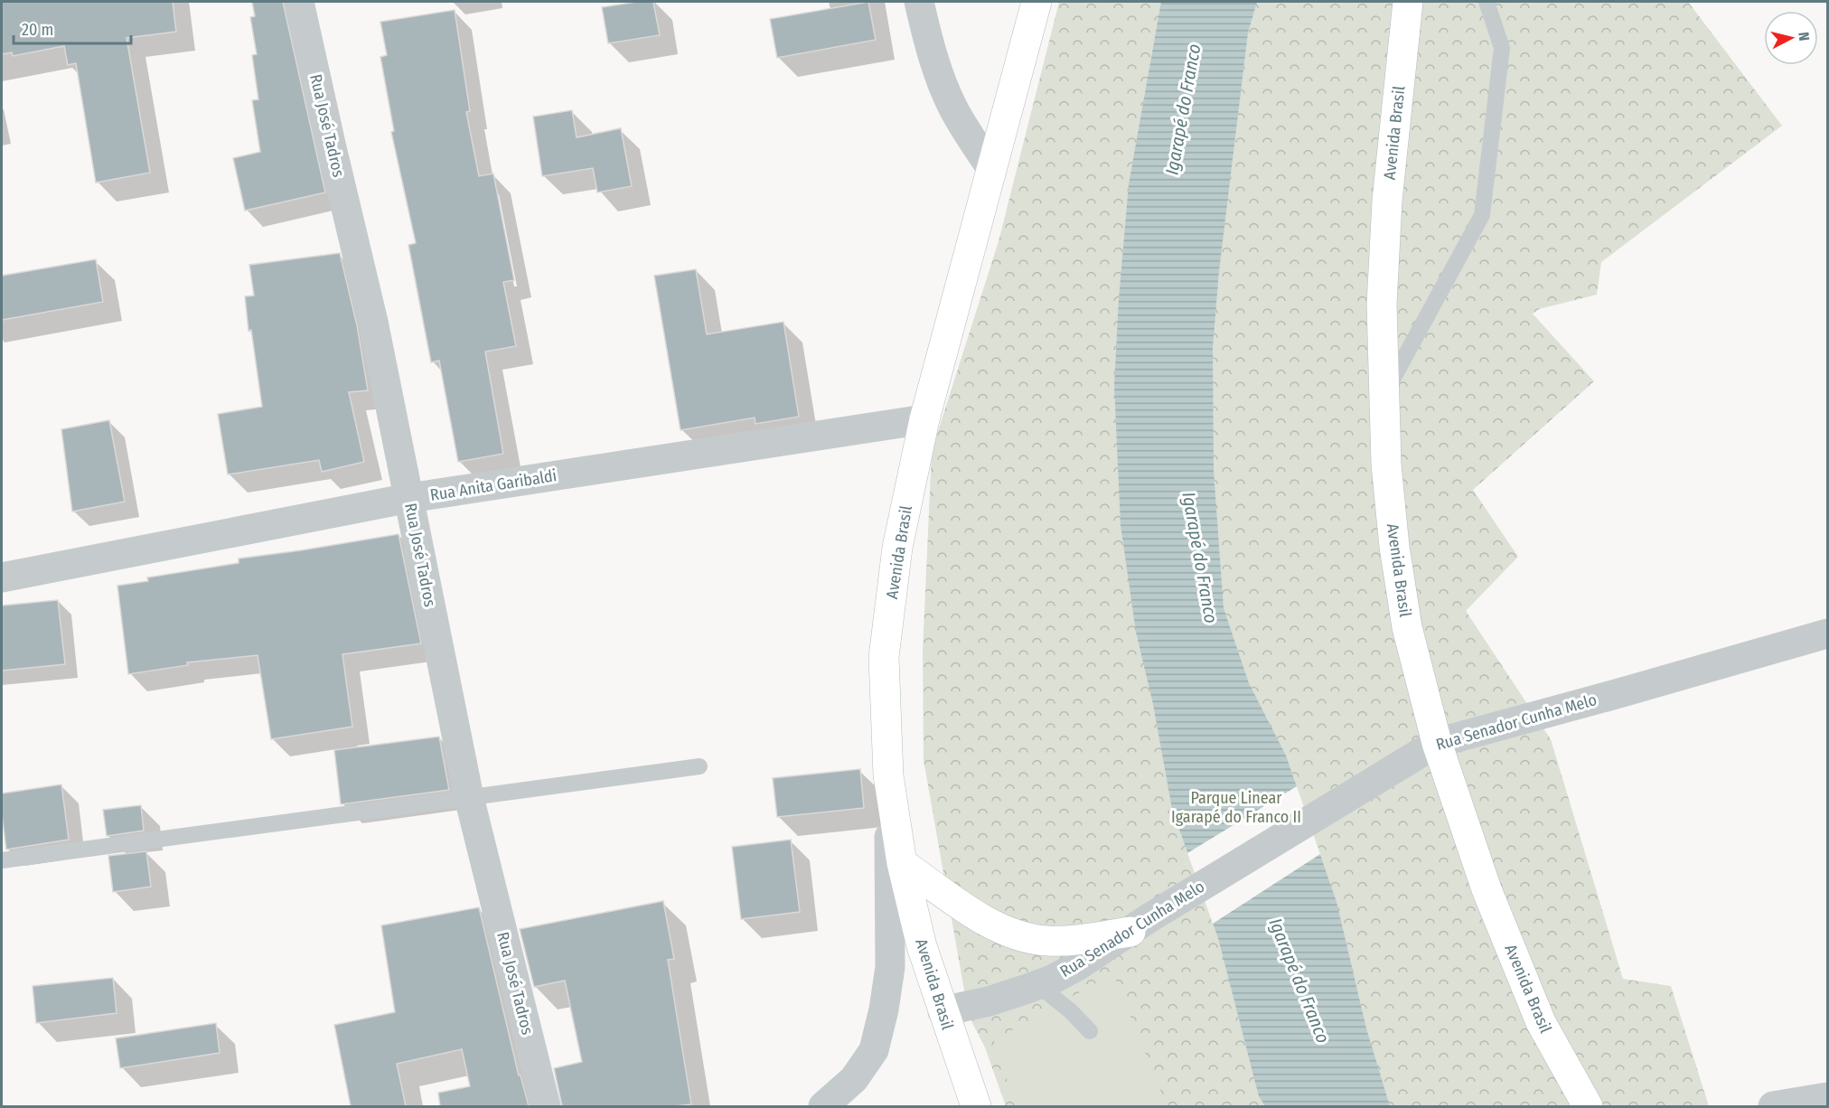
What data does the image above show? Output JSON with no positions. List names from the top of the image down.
{
  "streets": {
    "highway": ["Avenida Brasil"],
    "street": ["Rua José Tadros", "Rua Anita Garibaldi", "Rua Senador Cunha Melo"]
  },
  "crossings": [
    ["Rua José Tadros", "Rua Anita Garibaldi"],
    ["Avenida Brasil", "Rua Anita Garibaldi"],
    ["Avenida Brasil", "Rua Senador Cunha Melo"]
  ],
  "water": ["Igarapé do Franco"],
  "parks": ["Parque Linear Igarapé do Franco II"],
  "scale_bar": "20 m",
  "north": "right"
}
